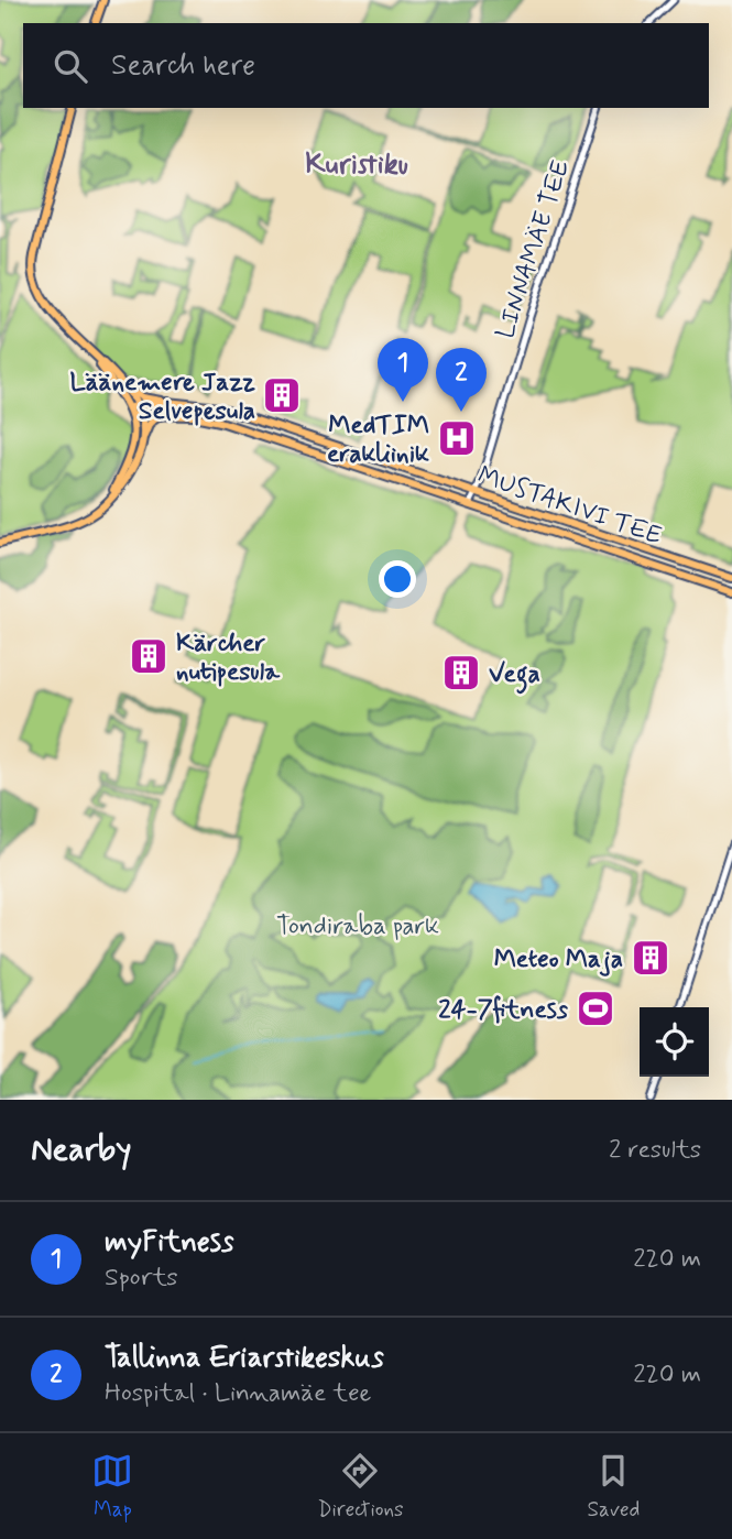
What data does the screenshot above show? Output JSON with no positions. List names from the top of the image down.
{
  "streets": {
    "main road": ["MUSTAKIVI TEE"],
    "street": ["LINNAMÄE TEE"]
  },
  "crossings": [
    ["LINNAMÄE TEE", "MUSTAKIVI TEE"]
  ],
  "districts": ["Kuristiku"],
  "parks": ["Tondiraba park"],
  "places": {
    "building": [
      "Läänemere Jazz Selvepesula",
      "Kärcher nutipesula",
      "Vega",
      "Meteo Maja"
    ],
    "hospital": ["MedTIM erakliinik"],
    "sports": ["24-7fitness"]
  },
  "page": {
    "search": "Search here",
    "pins": ["1", "2"],
    "heading": ["Nearby", "2 results"],
    "list": [
      {
        "mark": "1",
        "name": "myFitness",
        "note": "Sports",
        "value": "220 m"
      },
      {
        "mark": "2",
        "name": "Tallinna Eriarstikeskus",
        "note": "Hospital · Linnamäe tee",
        "value": "220 m"
      }
    ],
    "nav": ["Map", "Directions", "Saved"]
  }
}
